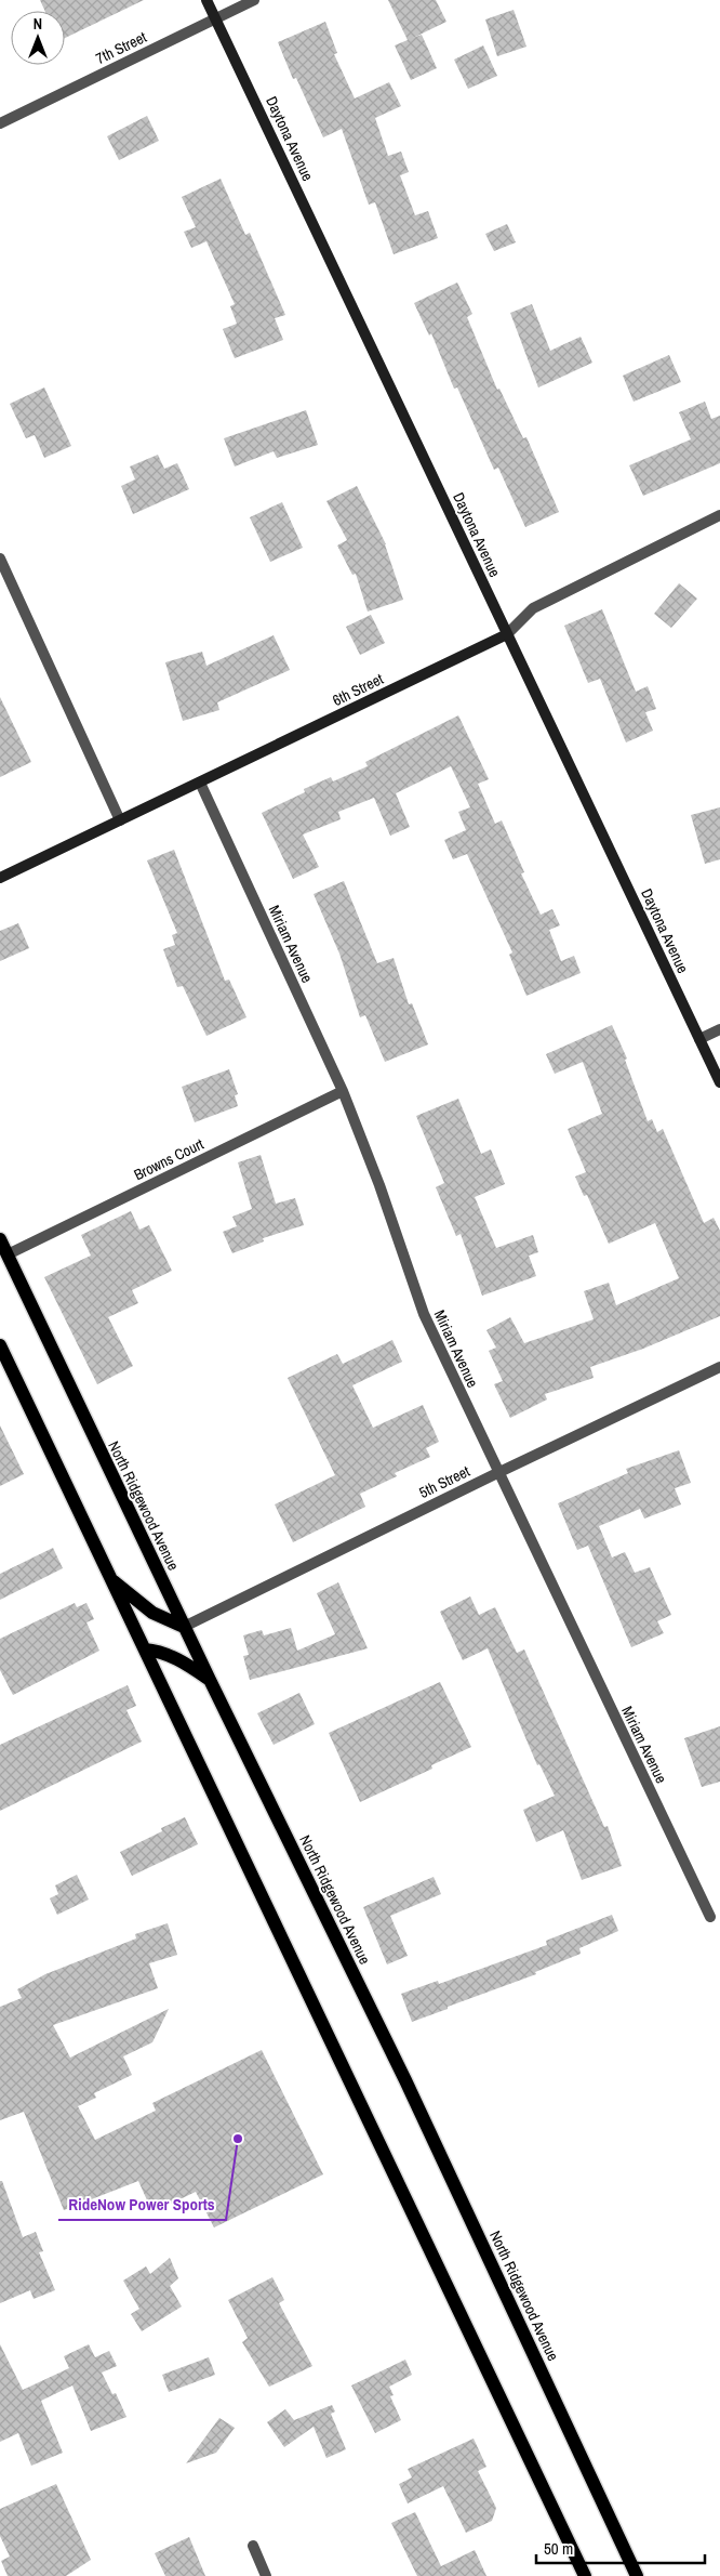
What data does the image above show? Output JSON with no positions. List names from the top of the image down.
{
  "streets": {
    "main road": ["North Ridgewood Avenue"],
    "street": [
      "7th Street",
      "Daytona Avenue",
      "6th Street",
      "Miriam Avenue",
      "Browns Court",
      "5th Street"
    ]
  },
  "crossings": [
    ["7th Street", "Daytona Avenue"],
    ["Daytona Avenue", "6th Street"],
    ["6th Street", "Miriam Avenue"],
    ["Miriam Avenue", "Browns Court"],
    ["Miriam Avenue", "5th Street"],
    ["Browns Court", "North Ridgewood Avenue"],
    ["5th Street", "North Ridgewood Avenue"]
  ],
  "places": ["RideNow Power Sports"],
  "scale_bar": "50 m",
  "north": "top"
}
